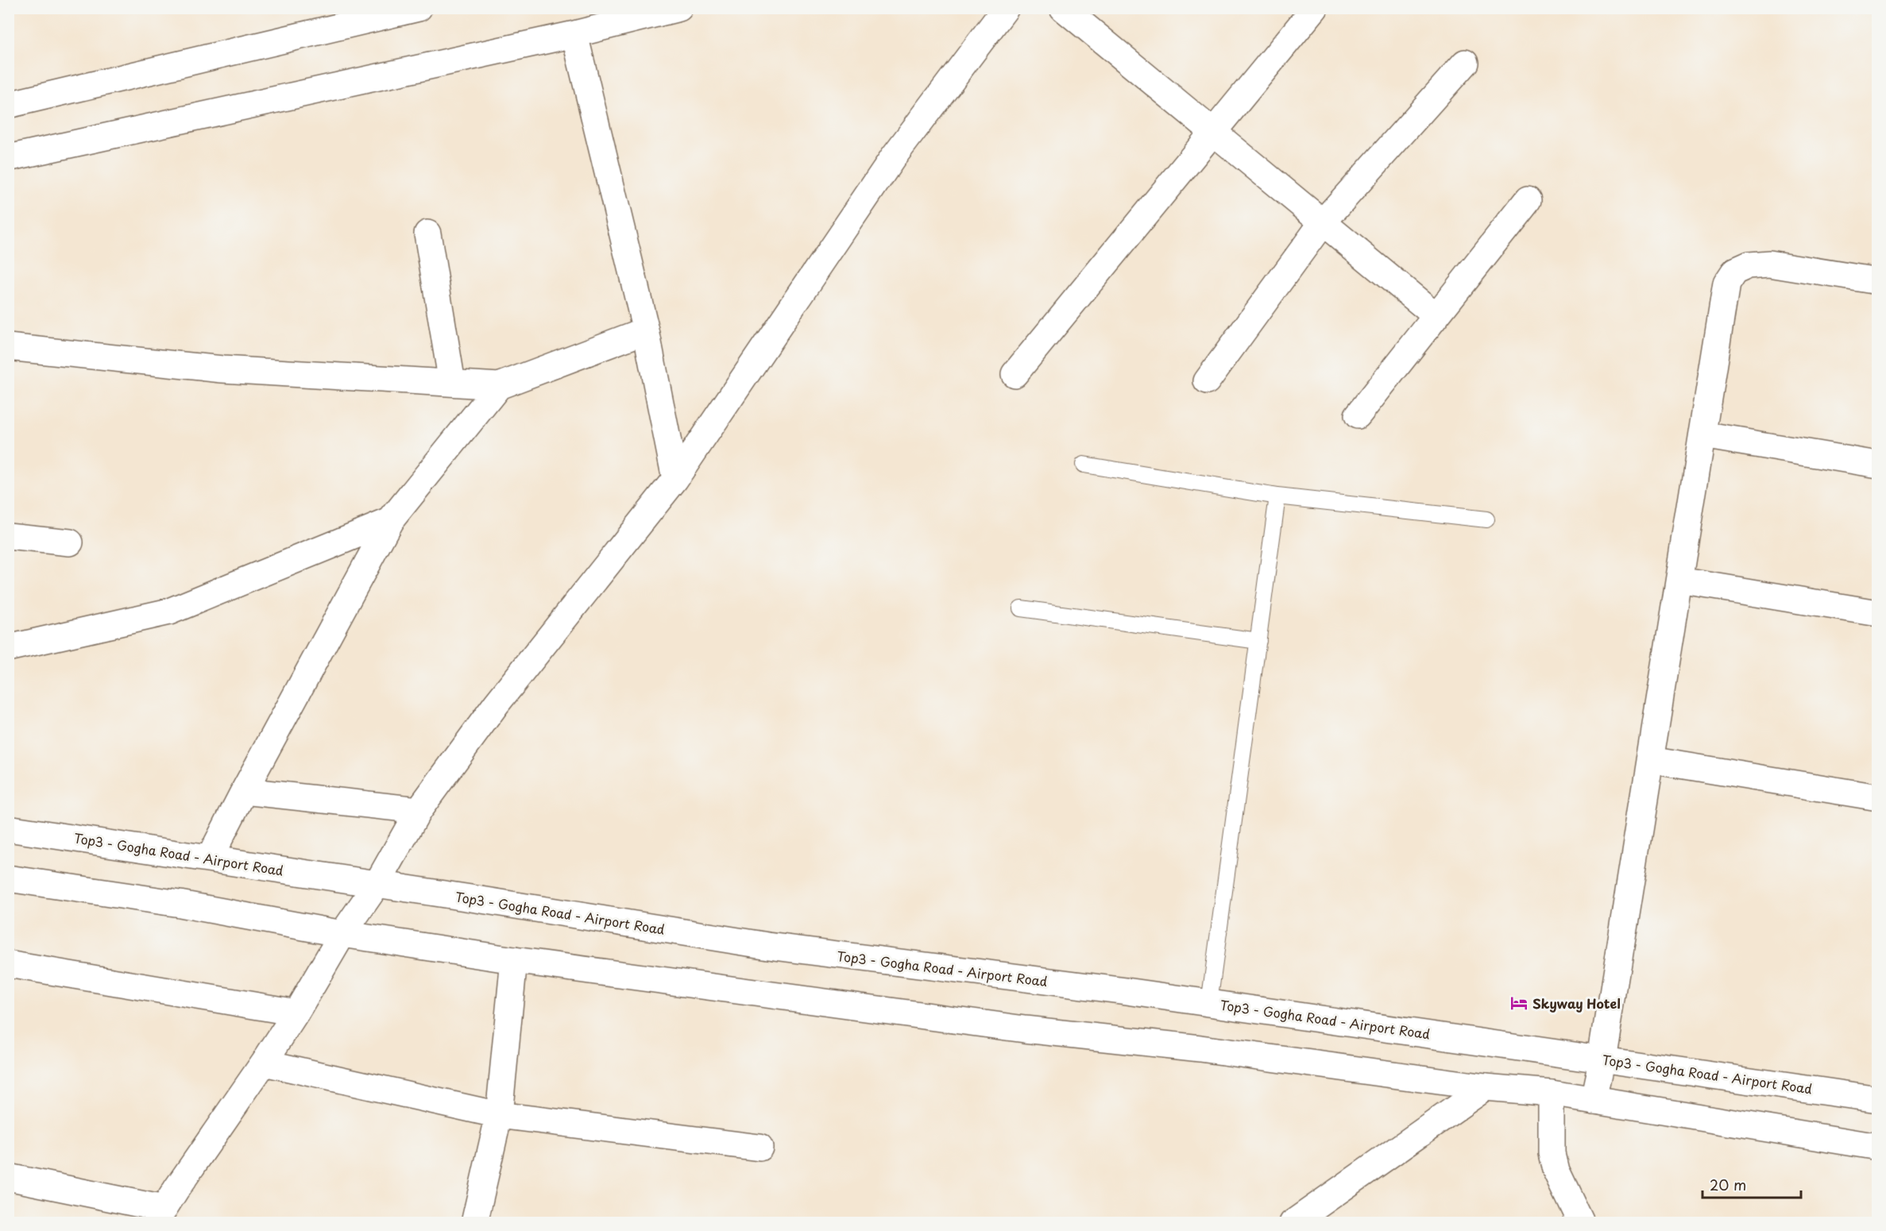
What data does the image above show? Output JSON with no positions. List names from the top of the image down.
{
  "streets": {
    "street": ["Top3 - Gogha Road - Airport Road"]
  },
  "places": {
    "hotel": ["Skyway Hotel"]
  },
  "scale_bar": "20 m"
}
